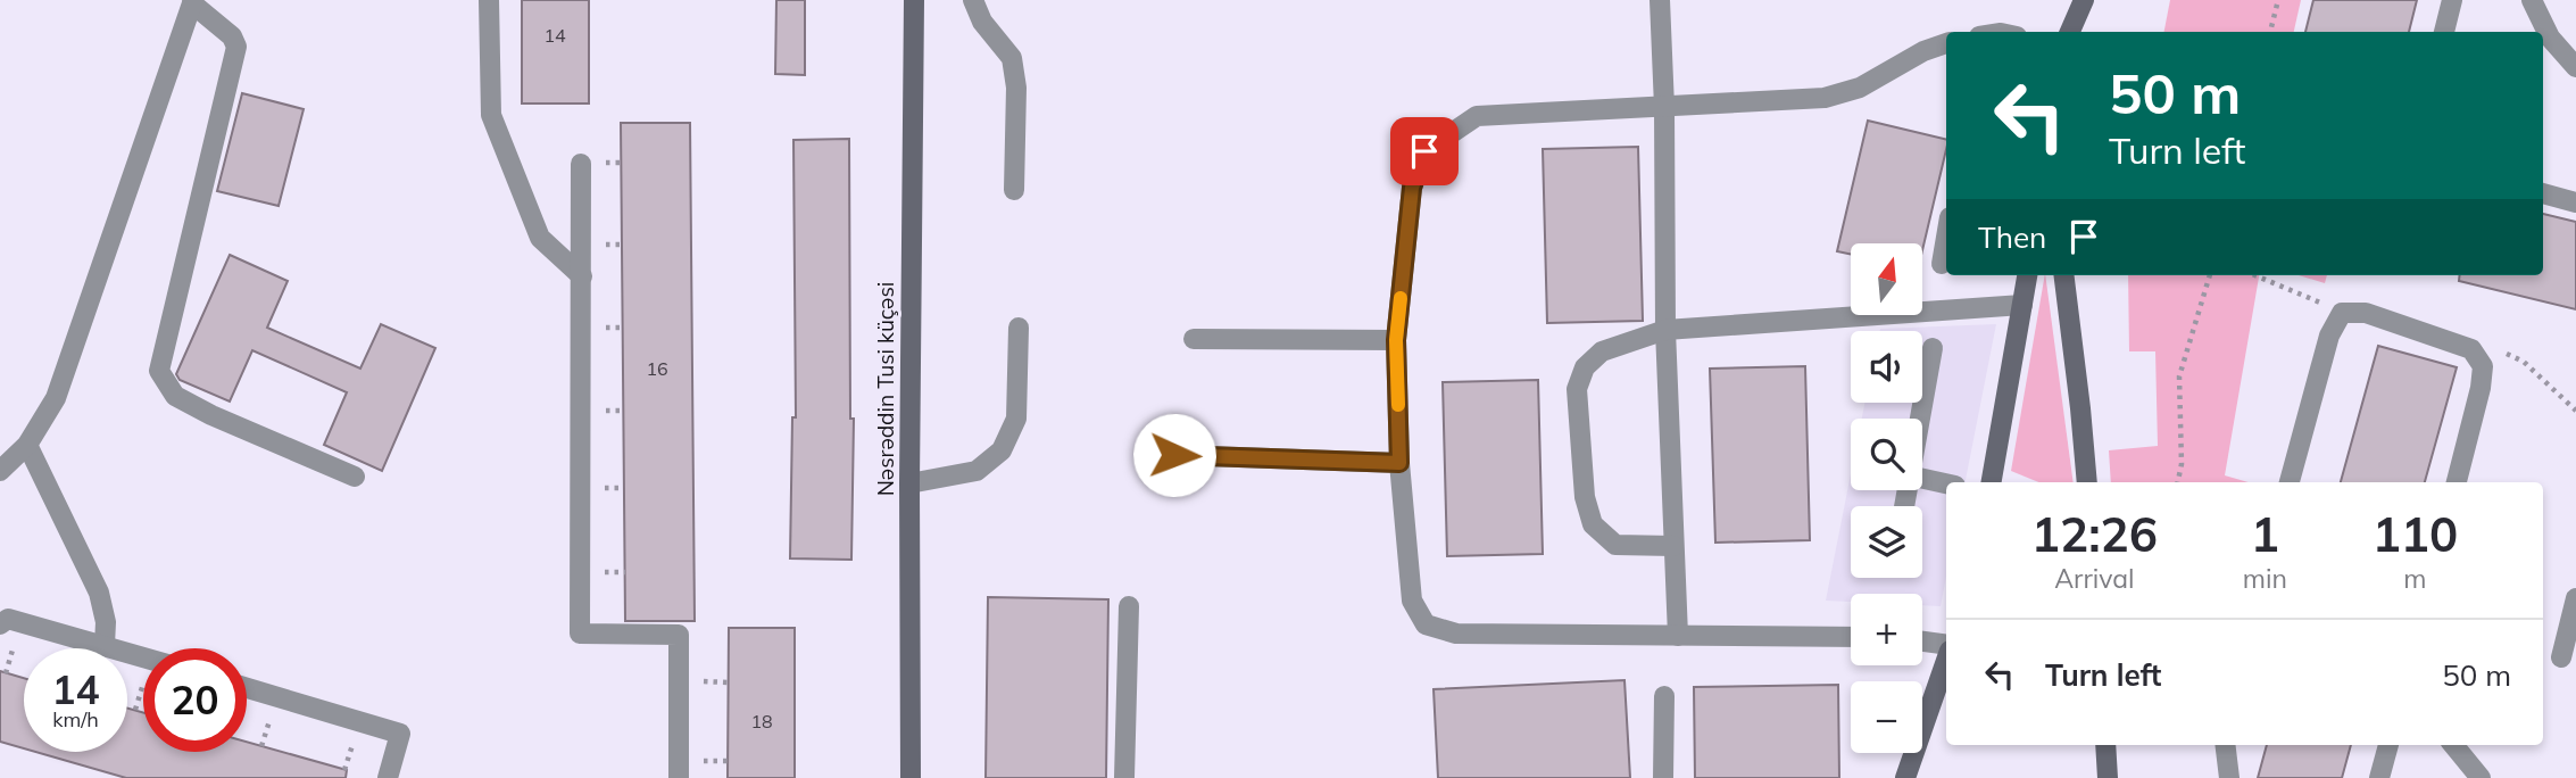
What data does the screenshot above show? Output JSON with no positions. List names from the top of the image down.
{
  "streets": {
    "main road": ["Nəsrəddin Tusi küçəsi"]
  },
  "house_numbers": ["14", "16", "18"],
  "north": "top",
  "page": {
    "turn": ["50 m", "Turn left"],
    "then": "Then",
    "map_buttons": ["+", "−"],
    "eta": [
      "12:26",
      "Arrival",
      "1",
      "min",
      "110",
      "m"
    ],
    "list": [
      {
        "name": "Turn left",
        "value": "50 m"
      }
    ],
    "speed": "14 km/h",
    "limit": "20"
  }
}
